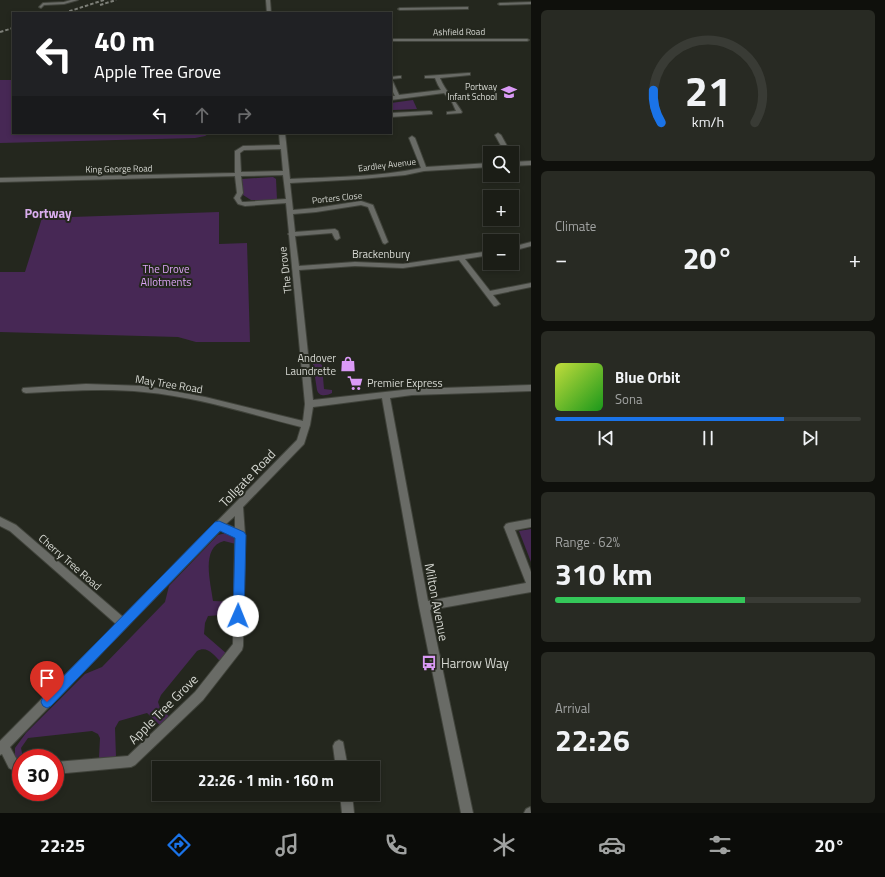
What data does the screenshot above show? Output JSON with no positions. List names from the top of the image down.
{
  "streets": {
    "street": [
      "Ashfield Road",
      "Eardley Avenue",
      "King George Road",
      "Porters Close",
      "Brackenbury",
      "The Drove",
      "May Tree Road",
      "Tollgate Road",
      "Cherry Tree Road",
      "Milton Avenue",
      "Apple Tree Grove"
    ]
  },
  "crossings": [
    ["Eardley Avenue", "King George Road"],
    ["Eardley Avenue", "The Drove"],
    ["King George Road", "The Drove"],
    ["Porters Close", "The Drove"],
    ["Brackenbury", "The Drove"],
    ["The Drove", "Tollgate Road"],
    ["May Tree Road", "Tollgate Road"],
    ["Tollgate Road", "Cherry Tree Road"],
    ["Tollgate Road", "Apple Tree Grove"]
  ],
  "districts": ["Portway"],
  "parks": ["The Drove Allotments"],
  "places": {
    "school or university": ["Portway Infant School"],
    "shop": ["Andover Laundrette"],
    "supermarket": ["Premier Express"],
    "bus stop": ["Harrow Way"]
  },
  "page": {
    "turn": ["40 m", "Apple Tree Grove"],
    "map_buttons": ["+", "−"],
    "tile": [
      "Climate",
      ["Range · 62%", "310 km"],
      ["Arrival", "22:26"]
    ],
    "heat": ["−", "20°", "+"],
    "song": ["Blue Orbit", "Sona"],
    "limit": "30",
    "trip": "22:26 · 1 min · 160 m",
    "tabs": ["22:25", "20°"],
    "gauge": ["21", "km/h"]
  }
}
